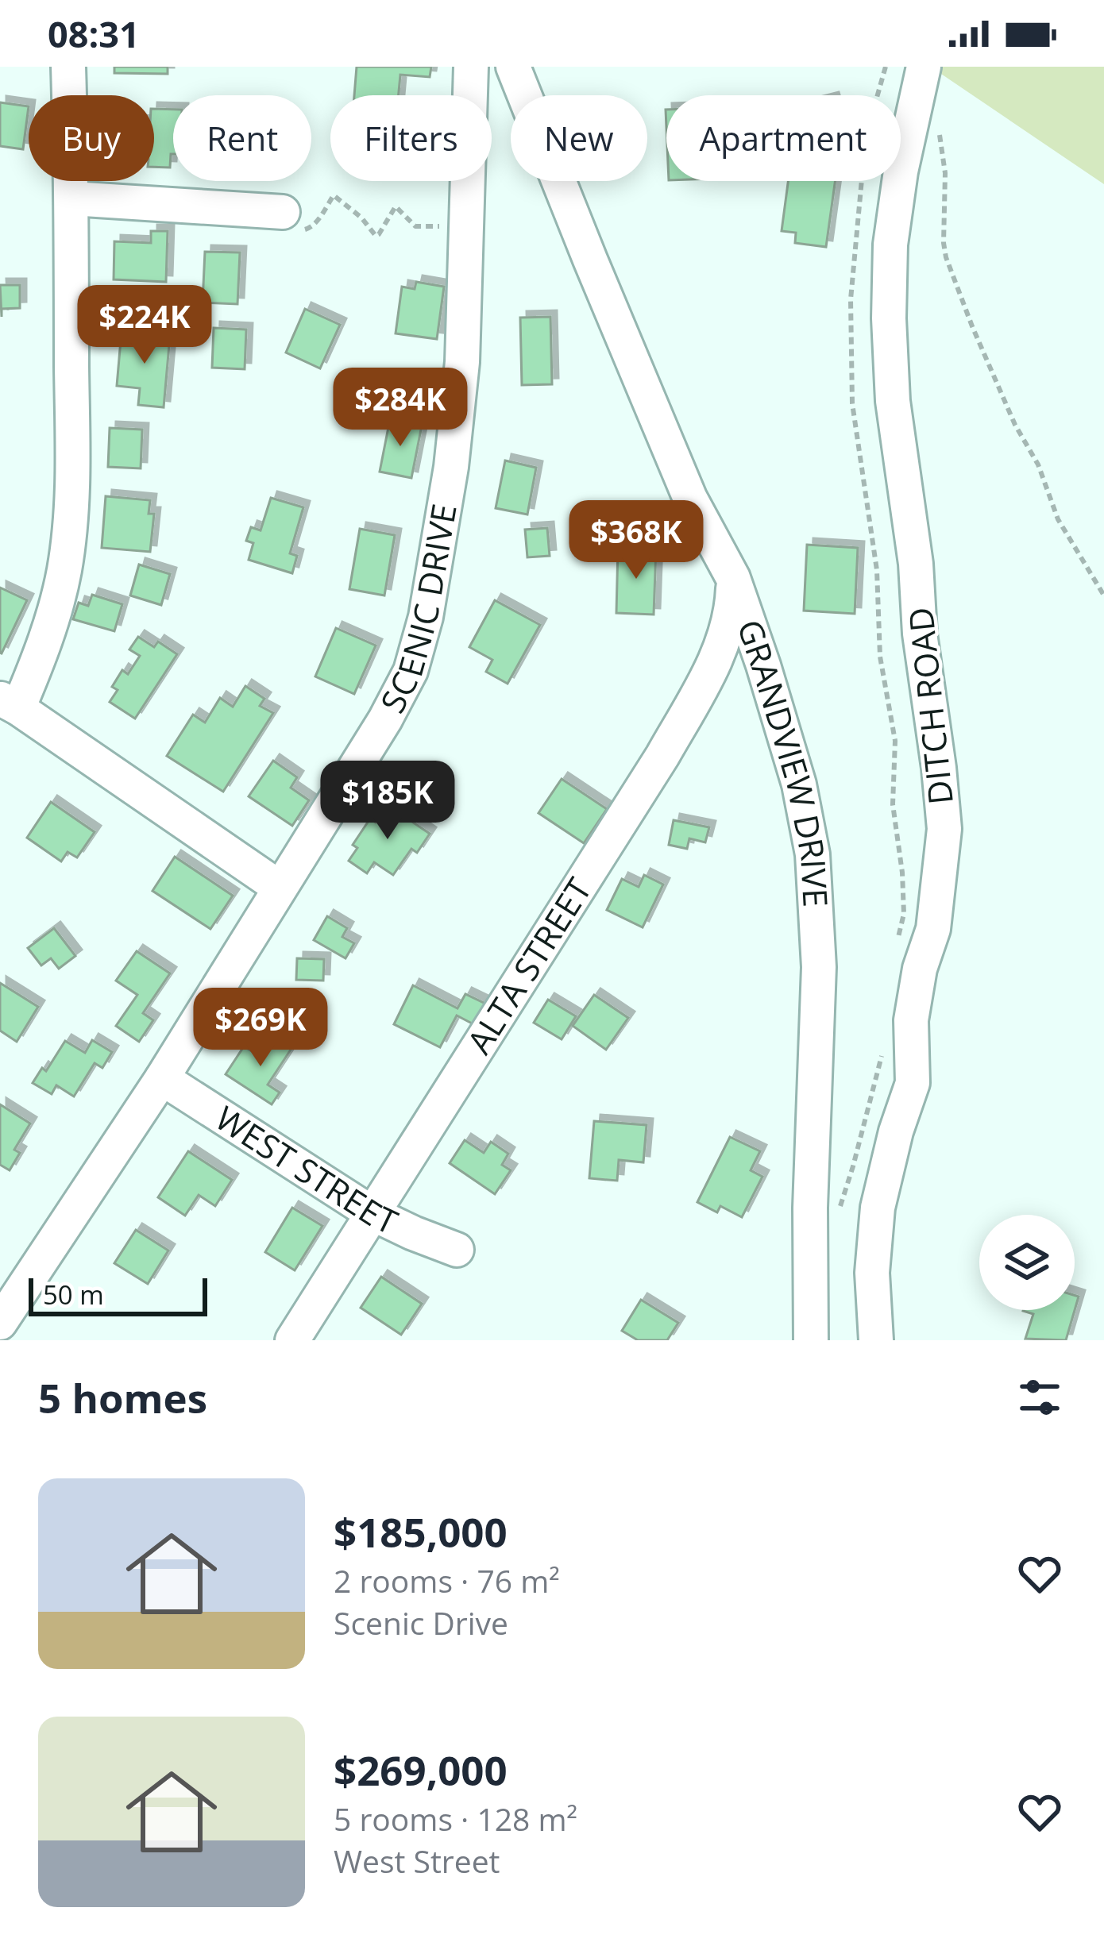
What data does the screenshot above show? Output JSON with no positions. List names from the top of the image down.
{
  "streets": {
    "street": [
      "SCENIC DRIVE",
      "DITCH ROAD",
      "GRANDVIEW DRIVE",
      "ALTA STREET",
      "WEST STREET"
    ]
  },
  "crossings": [
    ["SCENIC DRIVE", "WEST STREET"],
    ["GRANDVIEW DRIVE", "ALTA STREET"],
    ["ALTA STREET", "WEST STREET"]
  ],
  "scale_bar": "50 m",
  "page": {
    "status": "08:31",
    "chip": [
      "Buy",
      "Rent",
      "Filters",
      "New",
      "Apartment"
    ],
    "price": [
      "$224K",
      "$284K",
      "$368K",
      "$185K",
      "$269K"
    ],
    "scale": "50 m",
    "heading": "5 homes",
    "list": [
      {
        "name": "$185,000",
        "note": "2 rooms · 76 m² · Scenic Drive"
      },
      {
        "name": "$269,000",
        "note": "5 rooms · 128 m² · West Street"
      }
    ]
  }
}
